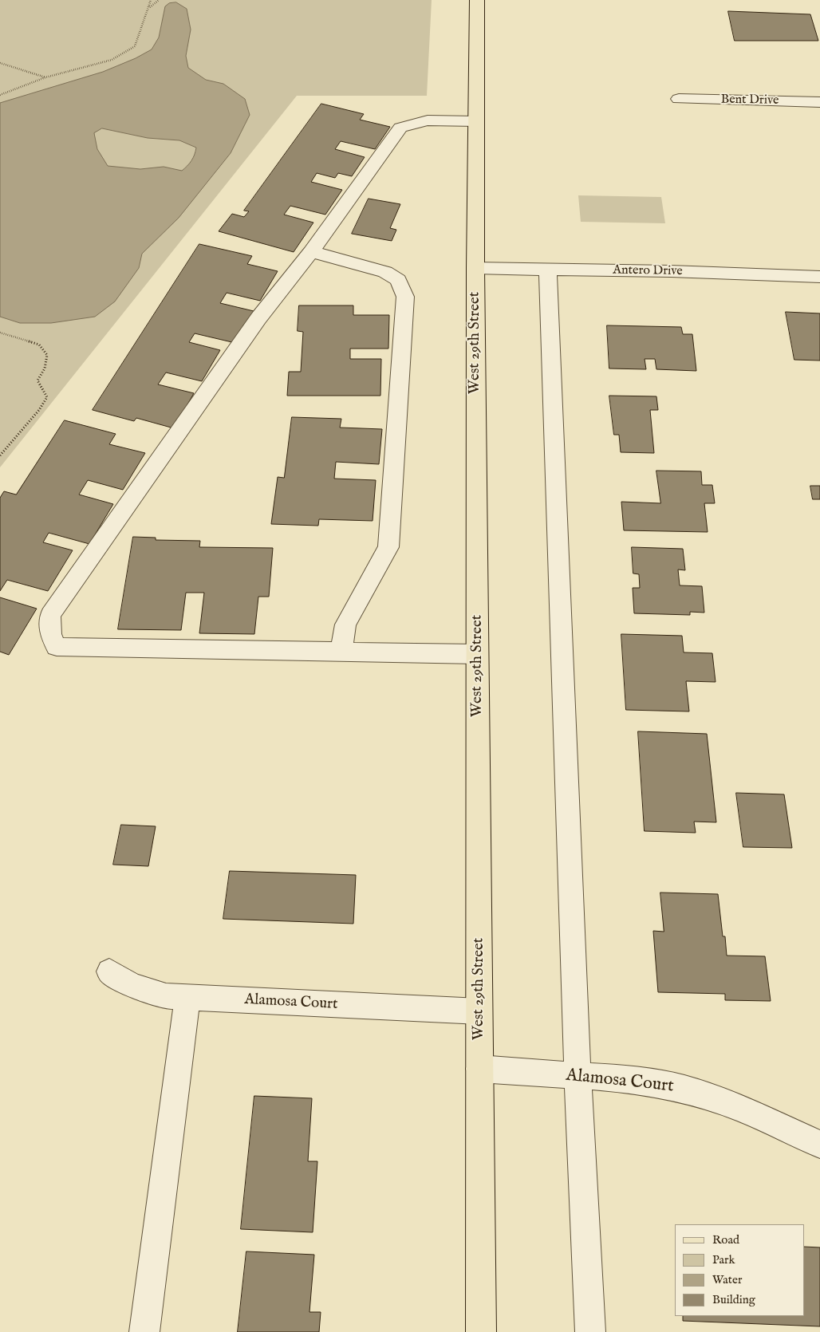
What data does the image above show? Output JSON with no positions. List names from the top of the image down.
{
  "streets": {
    "main road": ["West 29th Street"],
    "street": ["Bent Drive", "Antero Drive", "Alamosa Court"]
  },
  "crossings": [
    ["Antero Drive", "West 29th Street"],
    ["West 29th Street", "Alamosa Court"]
  ],
  "legend": [
    "Road",
    "Park",
    "Water",
    "Building"
  ]
}
